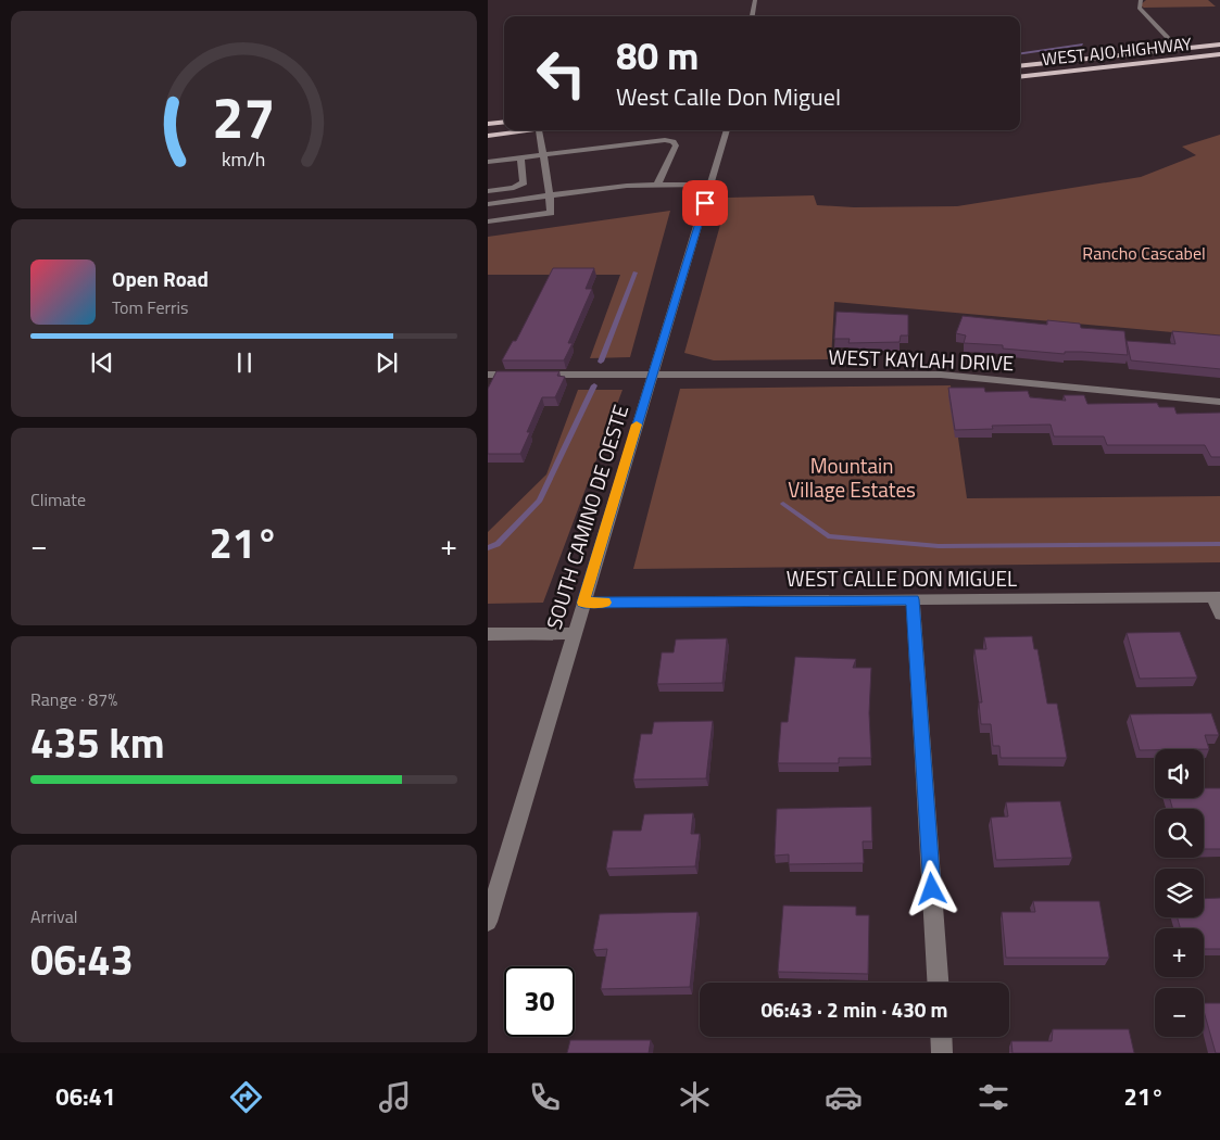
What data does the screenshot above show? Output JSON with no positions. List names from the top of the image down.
{
  "streets": {
    "main road": ["WEST AJO HIGHWAY"],
    "street": ["WEST KAYLAH DRIVE", "SOUTH CAMINO DE OESTE", "WEST CALLE DON MIGUEL"]
  },
  "crossings": [
    ["WEST KAYLAH DRIVE", "SOUTH CAMINO DE OESTE"],
    ["SOUTH CAMINO DE OESTE", "WEST CALLE DON MIGUEL"]
  ],
  "parks": ["Rancho Cascabel", "Mountain Village Estates"],
  "page": {
    "turn": ["80 m", "West Calle Don Miguel"],
    "song": ["Open Road", "Tom Ferris"],
    "tile": [
      "Climate",
      ["Range · 87%", "435 km"],
      ["Arrival", "06:43"]
    ],
    "heat": ["−", "21°", "+"],
    "map_buttons": ["+", "−"],
    "limit": "30",
    "trip": "06:43 · 2 min · 430 m",
    "tabs": ["06:41", "21°"],
    "gauge": ["27", "km/h"]
  }
}
